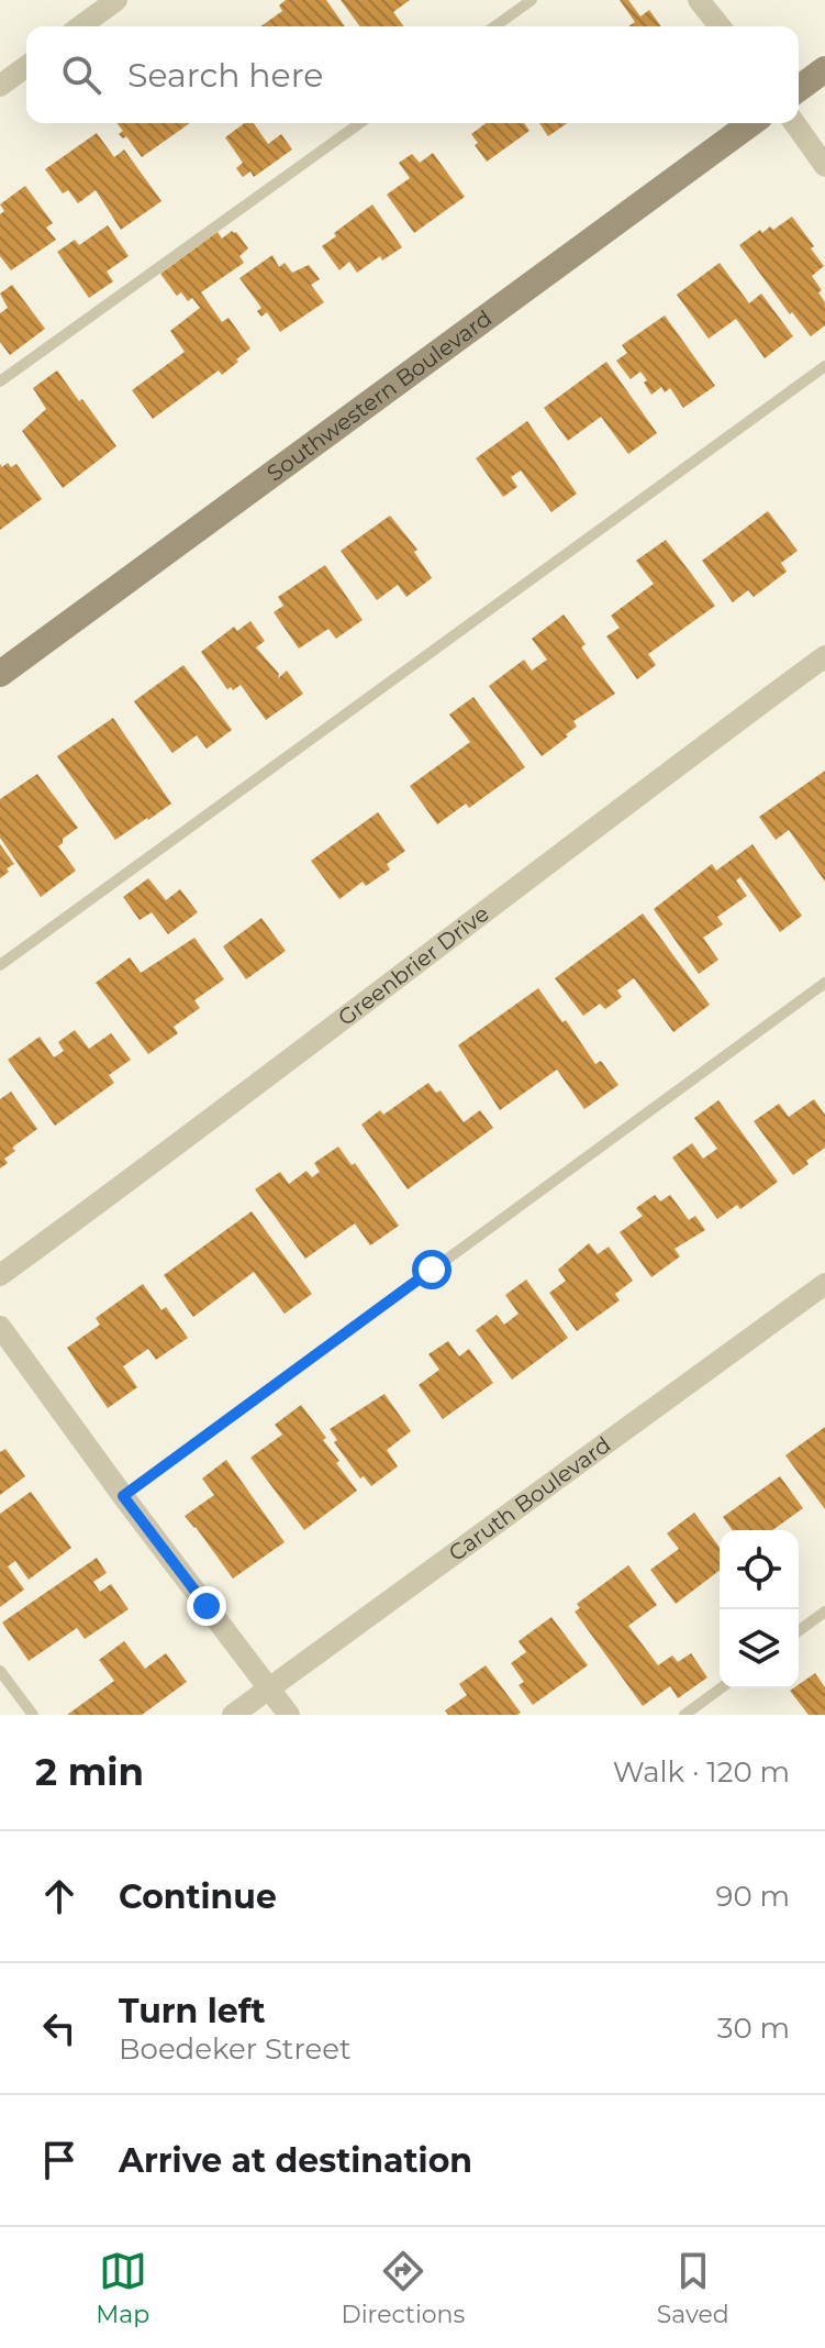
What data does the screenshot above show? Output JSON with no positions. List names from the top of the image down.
{
  "streets": {
    "street": ["Southwestern Boulevard", "Greenbrier Drive", "Caruth Boulevard"]
  },
  "page": {
    "search": "Search here",
    "heading": ["2 min", "Walk · 120 m"],
    "list": [
      ["Continue", "90 m"],
      ["Turn left", "Boedeker Street", "30 m"],
      "Arrive at destination"
    ],
    "nav": ["Map", "Directions", "Saved"]
  }
}
